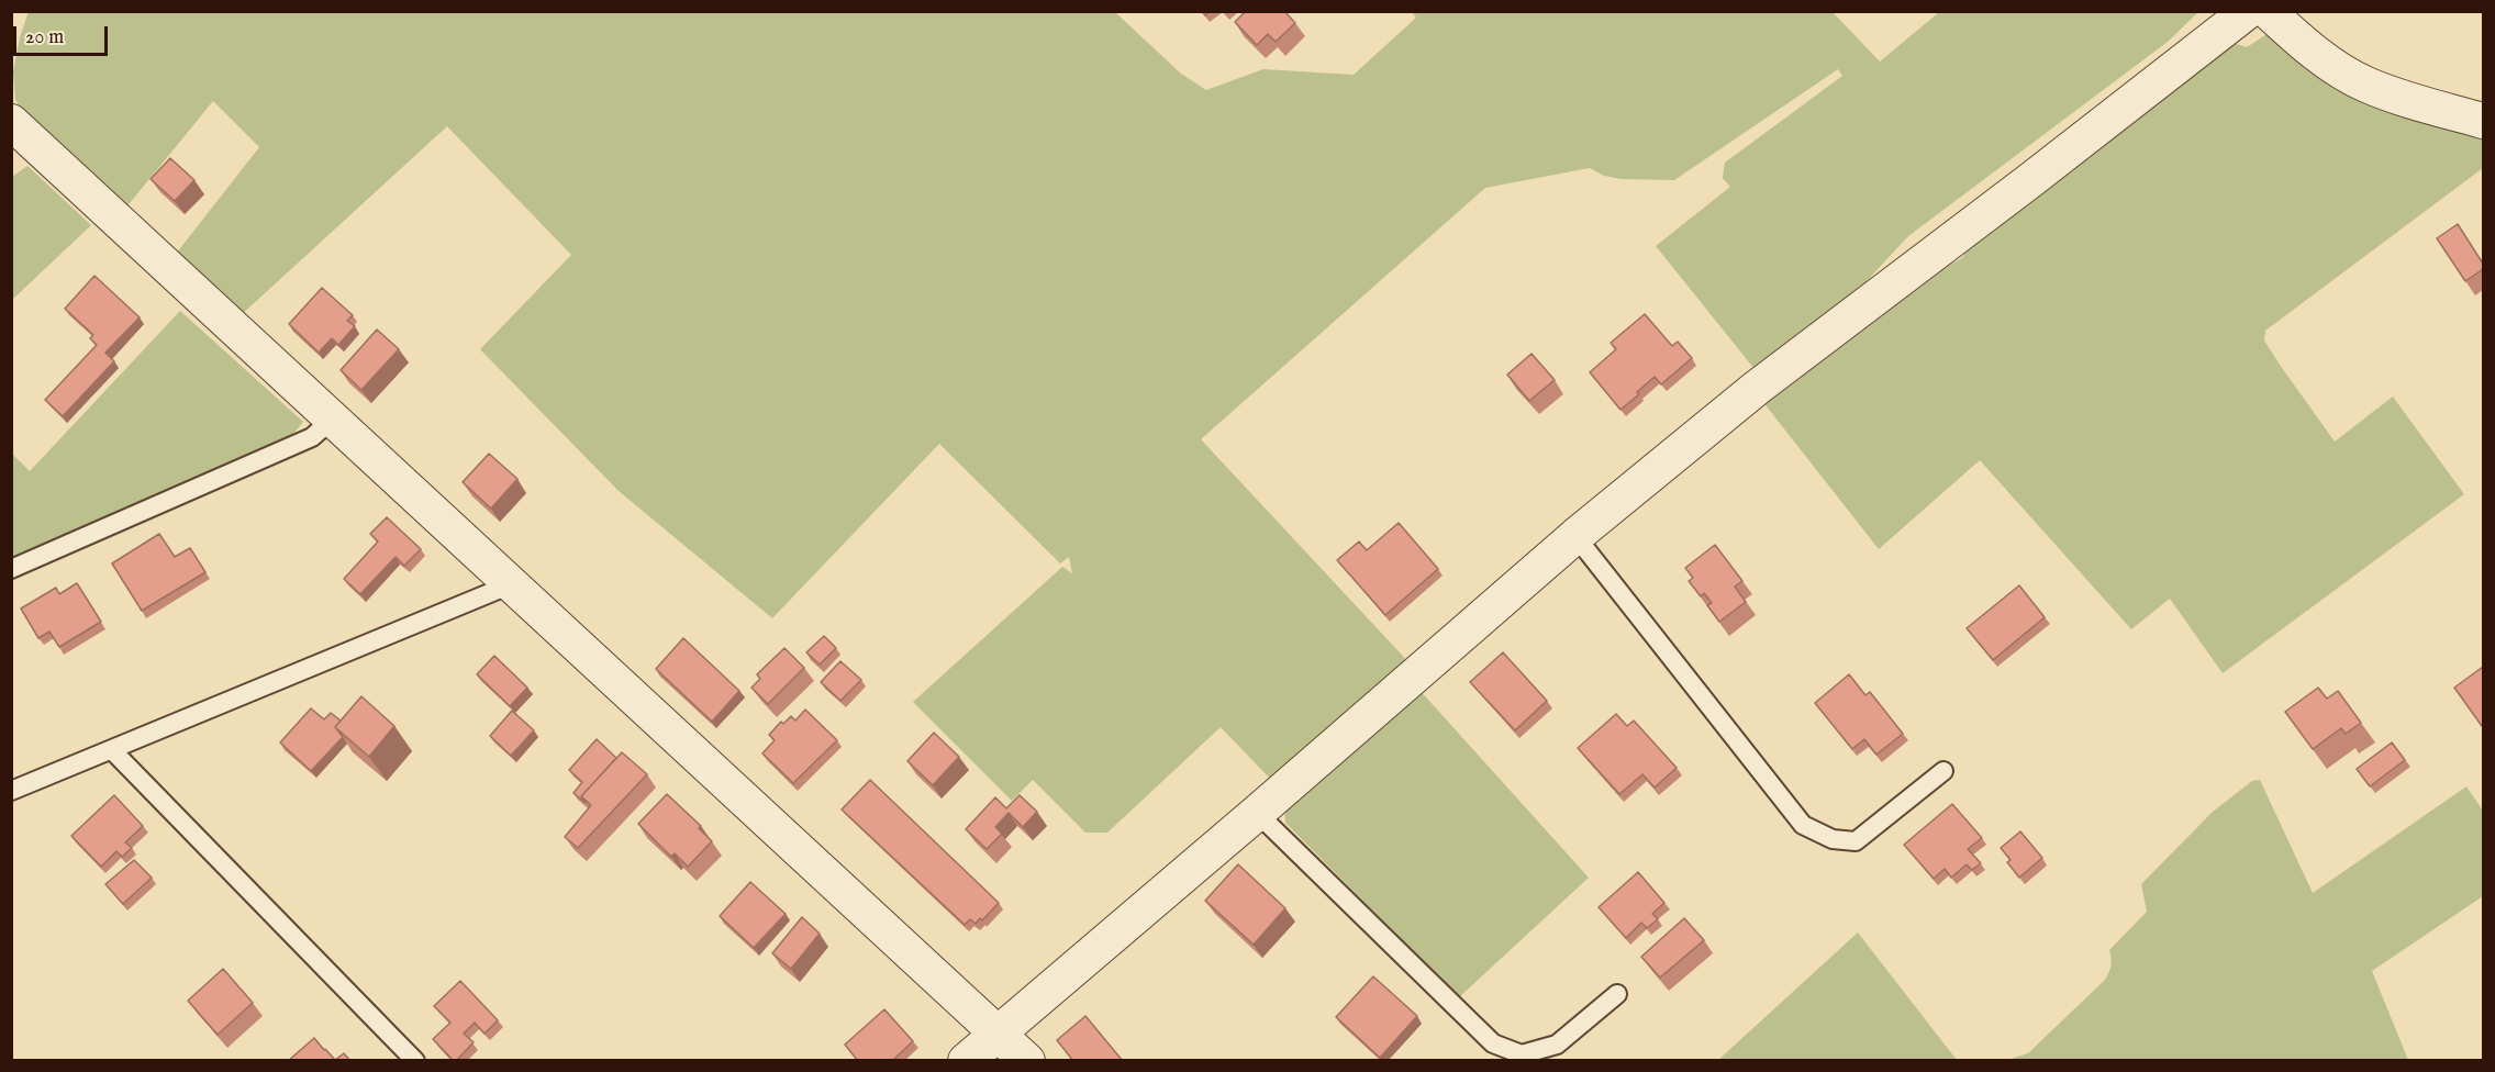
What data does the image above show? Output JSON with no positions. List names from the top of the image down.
{
  "scale_bar": "20 m"
}
